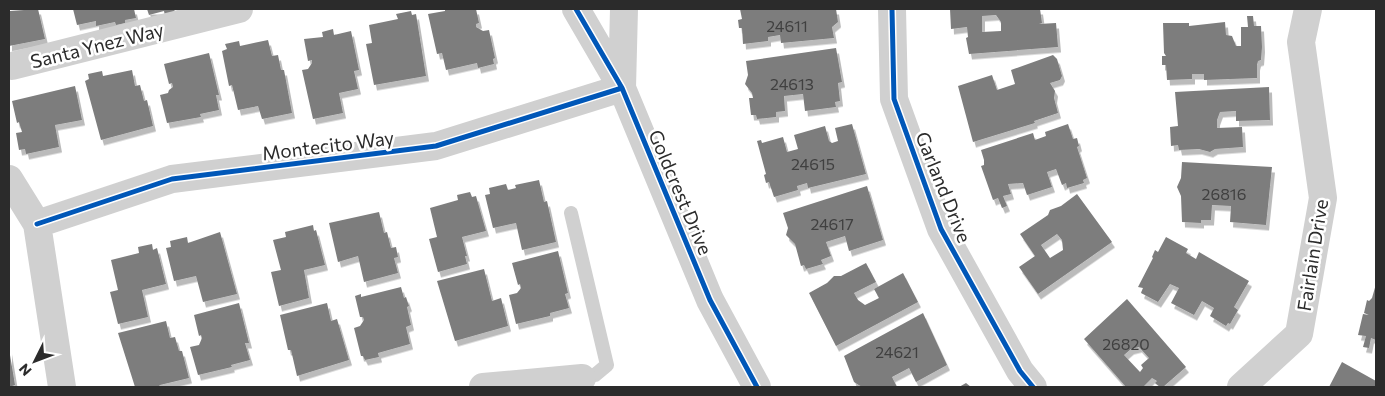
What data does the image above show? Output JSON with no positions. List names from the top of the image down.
{
  "streets": {
    "street": [
      "Santa Ynez Way",
      "Montecito Way",
      "Garland Drive",
      "Goldcrest Drive",
      "Fairlain Drive"
    ]
  },
  "crossings": [
    ["Montecito Way", "Goldcrest Drive"]
  ],
  "house_numbers": [
    "24611",
    "24613",
    "24615",
    "26816",
    "24617",
    "26820",
    "24621"
  ],
  "north": "bottom left"
}
